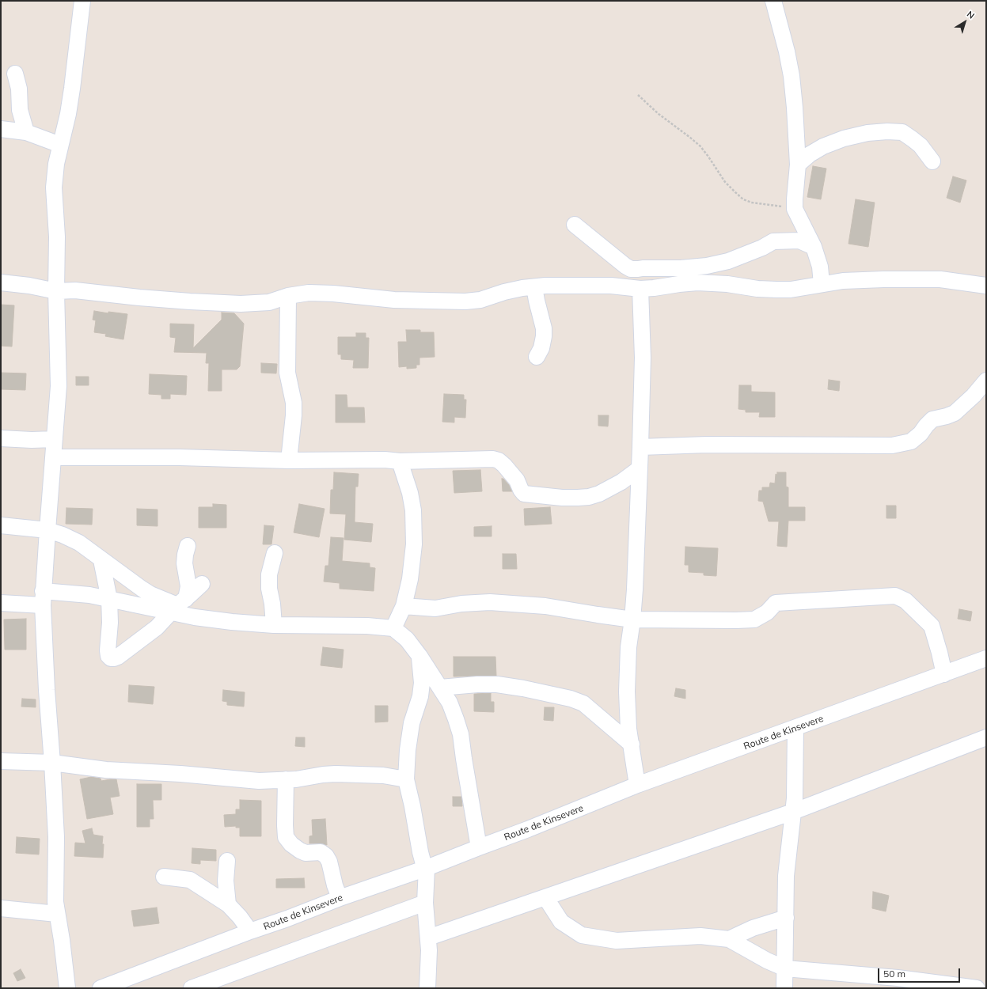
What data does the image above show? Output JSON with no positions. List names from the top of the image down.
{
  "streets": {
    "street": ["Route de Kinsevere"]
  },
  "scale_bar": "50 m",
  "north": "top right"
}
